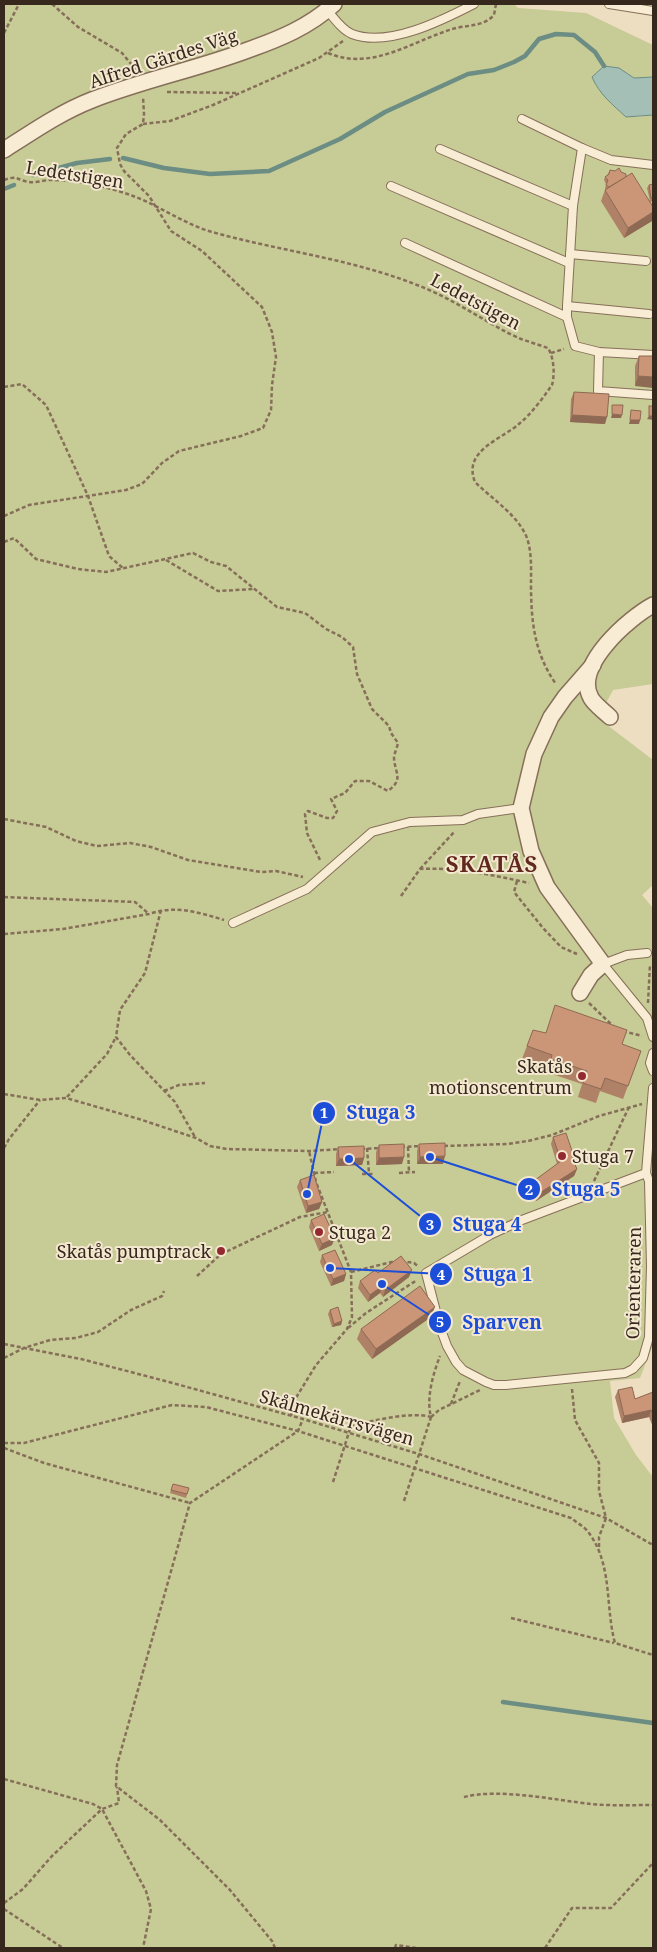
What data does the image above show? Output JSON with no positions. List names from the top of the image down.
{
  "streets": {
    "street": ["Alfred Gärdes Väg"],
    "lane": ["Orienteraren"],
    "path": ["Ledetstigen", "Skålmekärrsvägen"]
  },
  "districts": ["SKATÅS"],
  "places": [
    "Skatås motionscentrum",
    "Stuga 7",
    "Stuga 5",
    "Stuga 4",
    "Stuga 3",
    "Stuga 2",
    "Skatås pumptrack",
    "Stuga 1",
    "Sparven"
  ]
}
